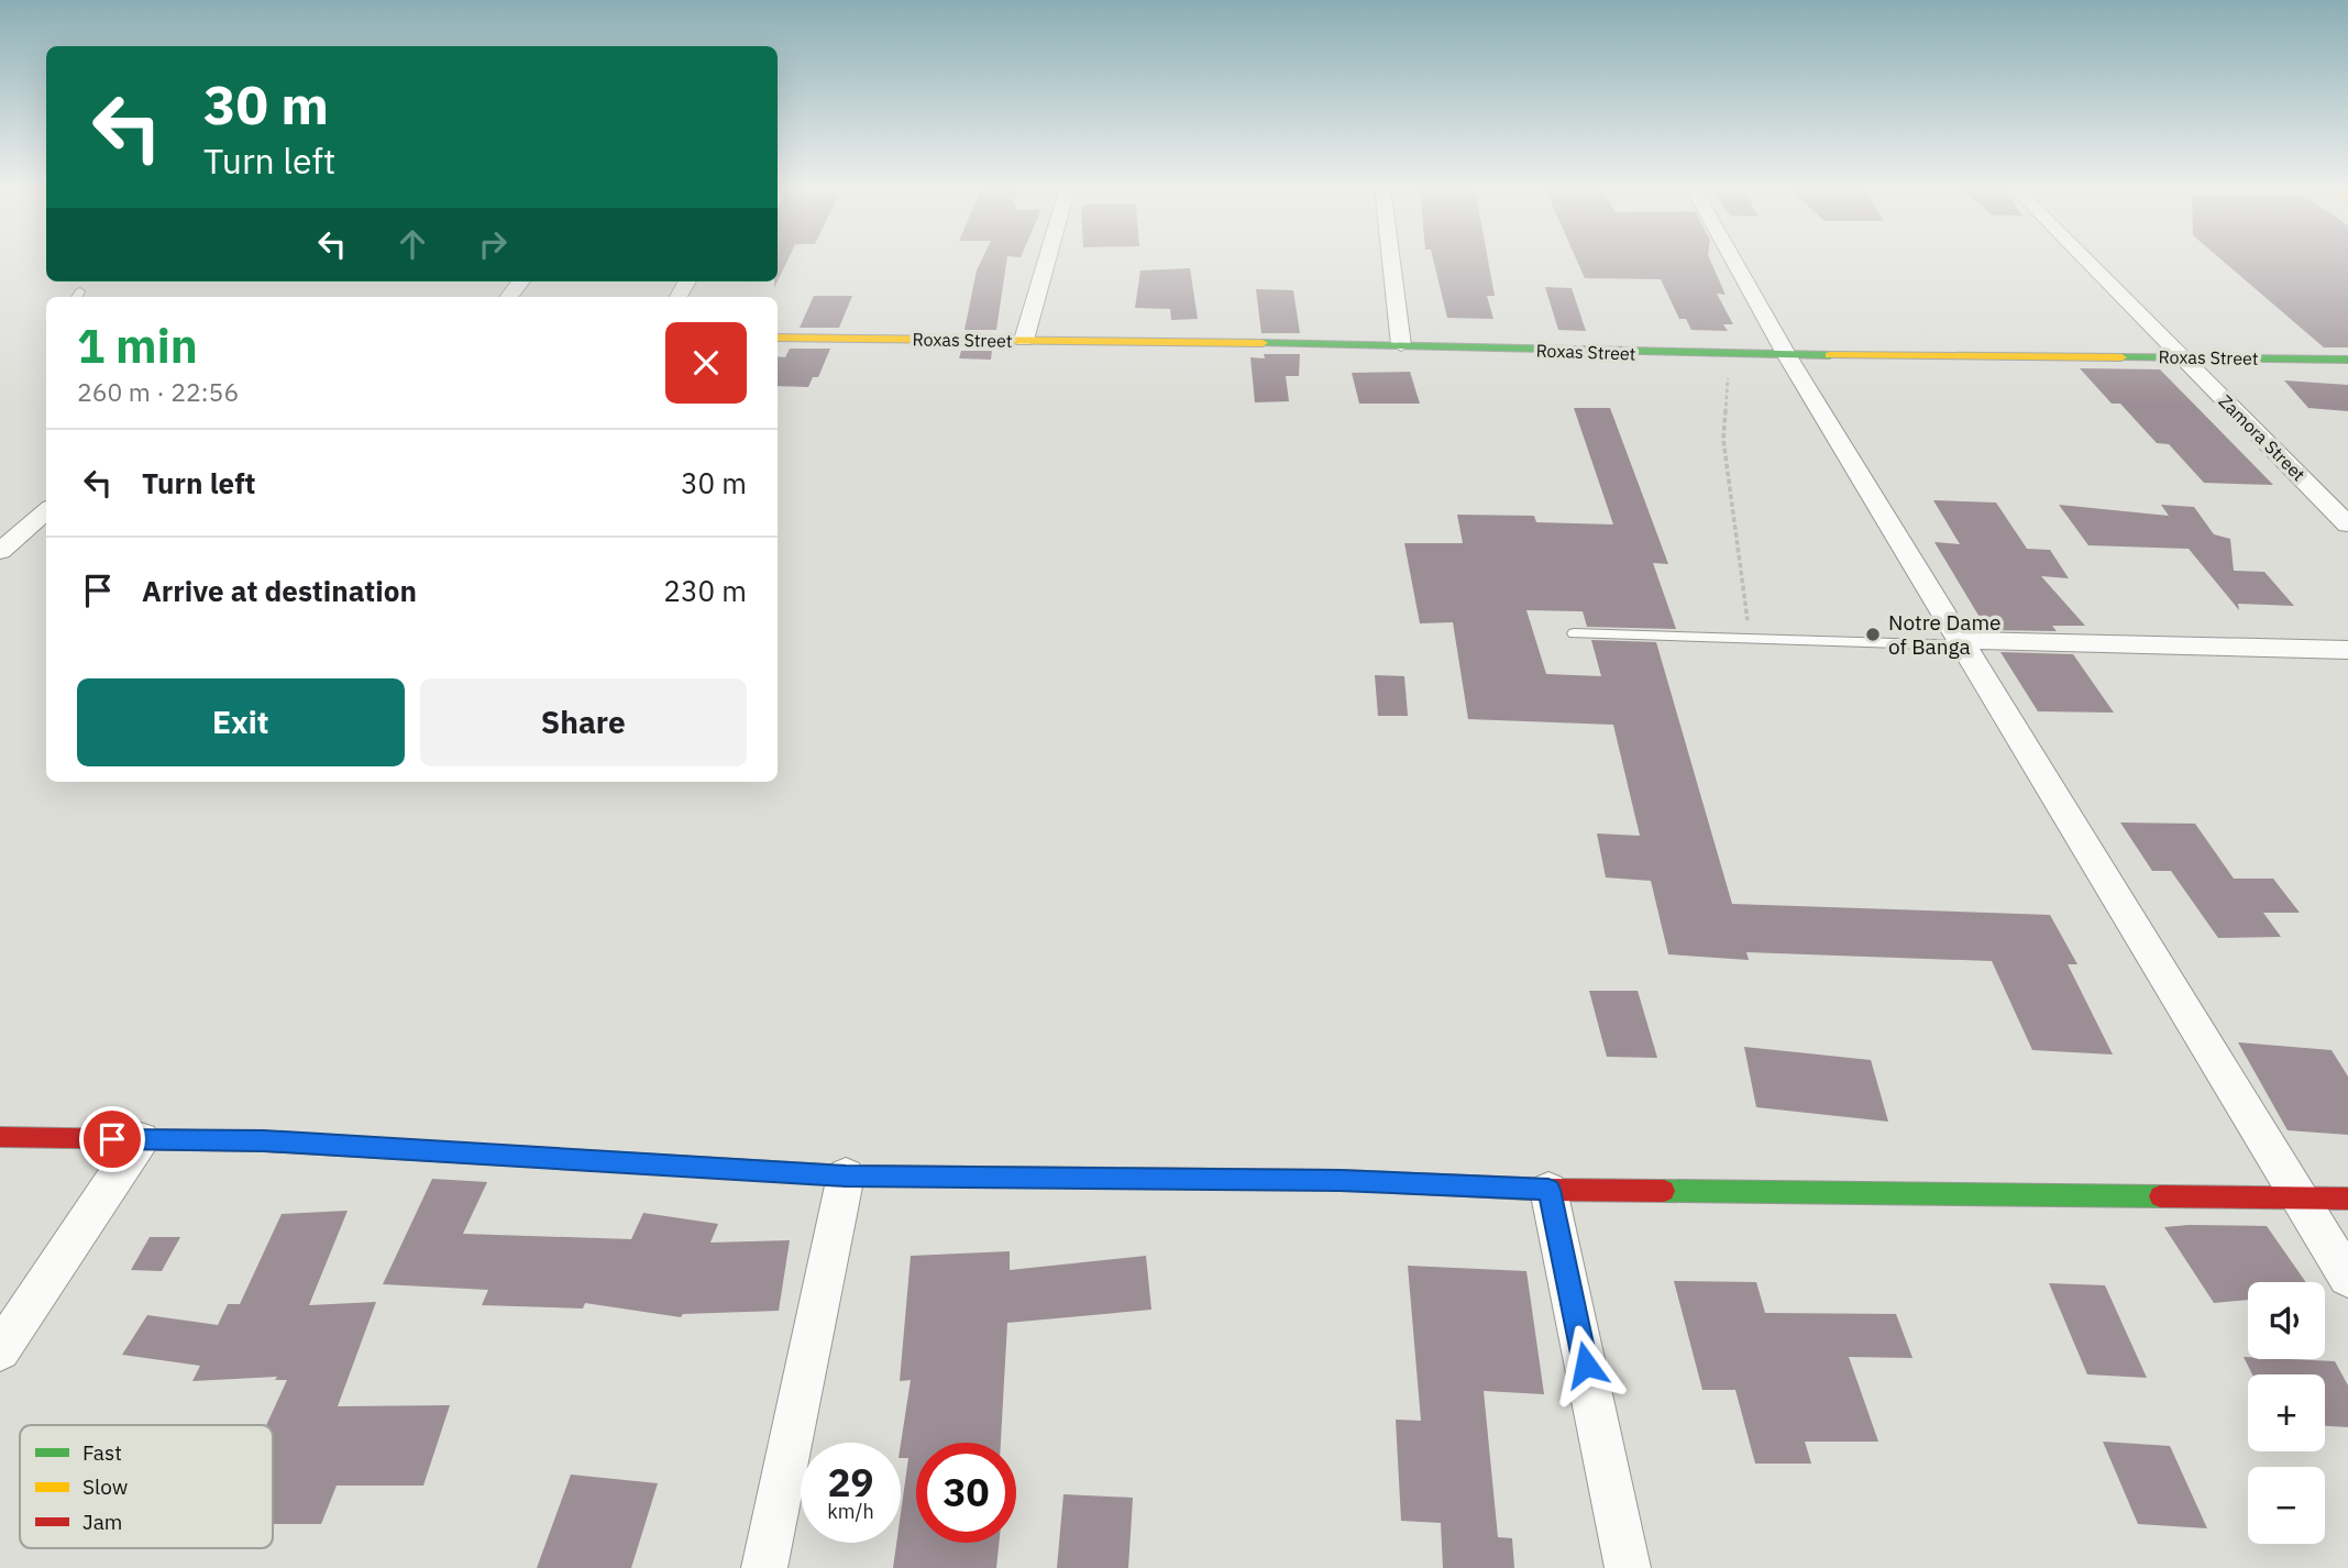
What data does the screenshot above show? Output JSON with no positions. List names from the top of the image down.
{
  "streets": {
    "street": ["Roxas Street", "Zamora Street"]
  },
  "crossings": [
    ["Roxas Street", "Zamora Street"]
  ],
  "places": ["Notre Dame of Banga"],
  "legend": ["Fast", "Slow", "Jam"],
  "page": {
    "turn": ["30 m", "Turn left"],
    "heading": ["1 min", "260 m · 22:56"],
    "list": [
      {
        "name": "Turn left",
        "value": "30 m"
      },
      {
        "name": "Arrive at destination",
        "value": "230 m"
      }
    ],
    "buttons": ["Exit", "Share"],
    "map_buttons": ["+", "−"],
    "speed": "29 km/h",
    "limit": "30"
  }
}
